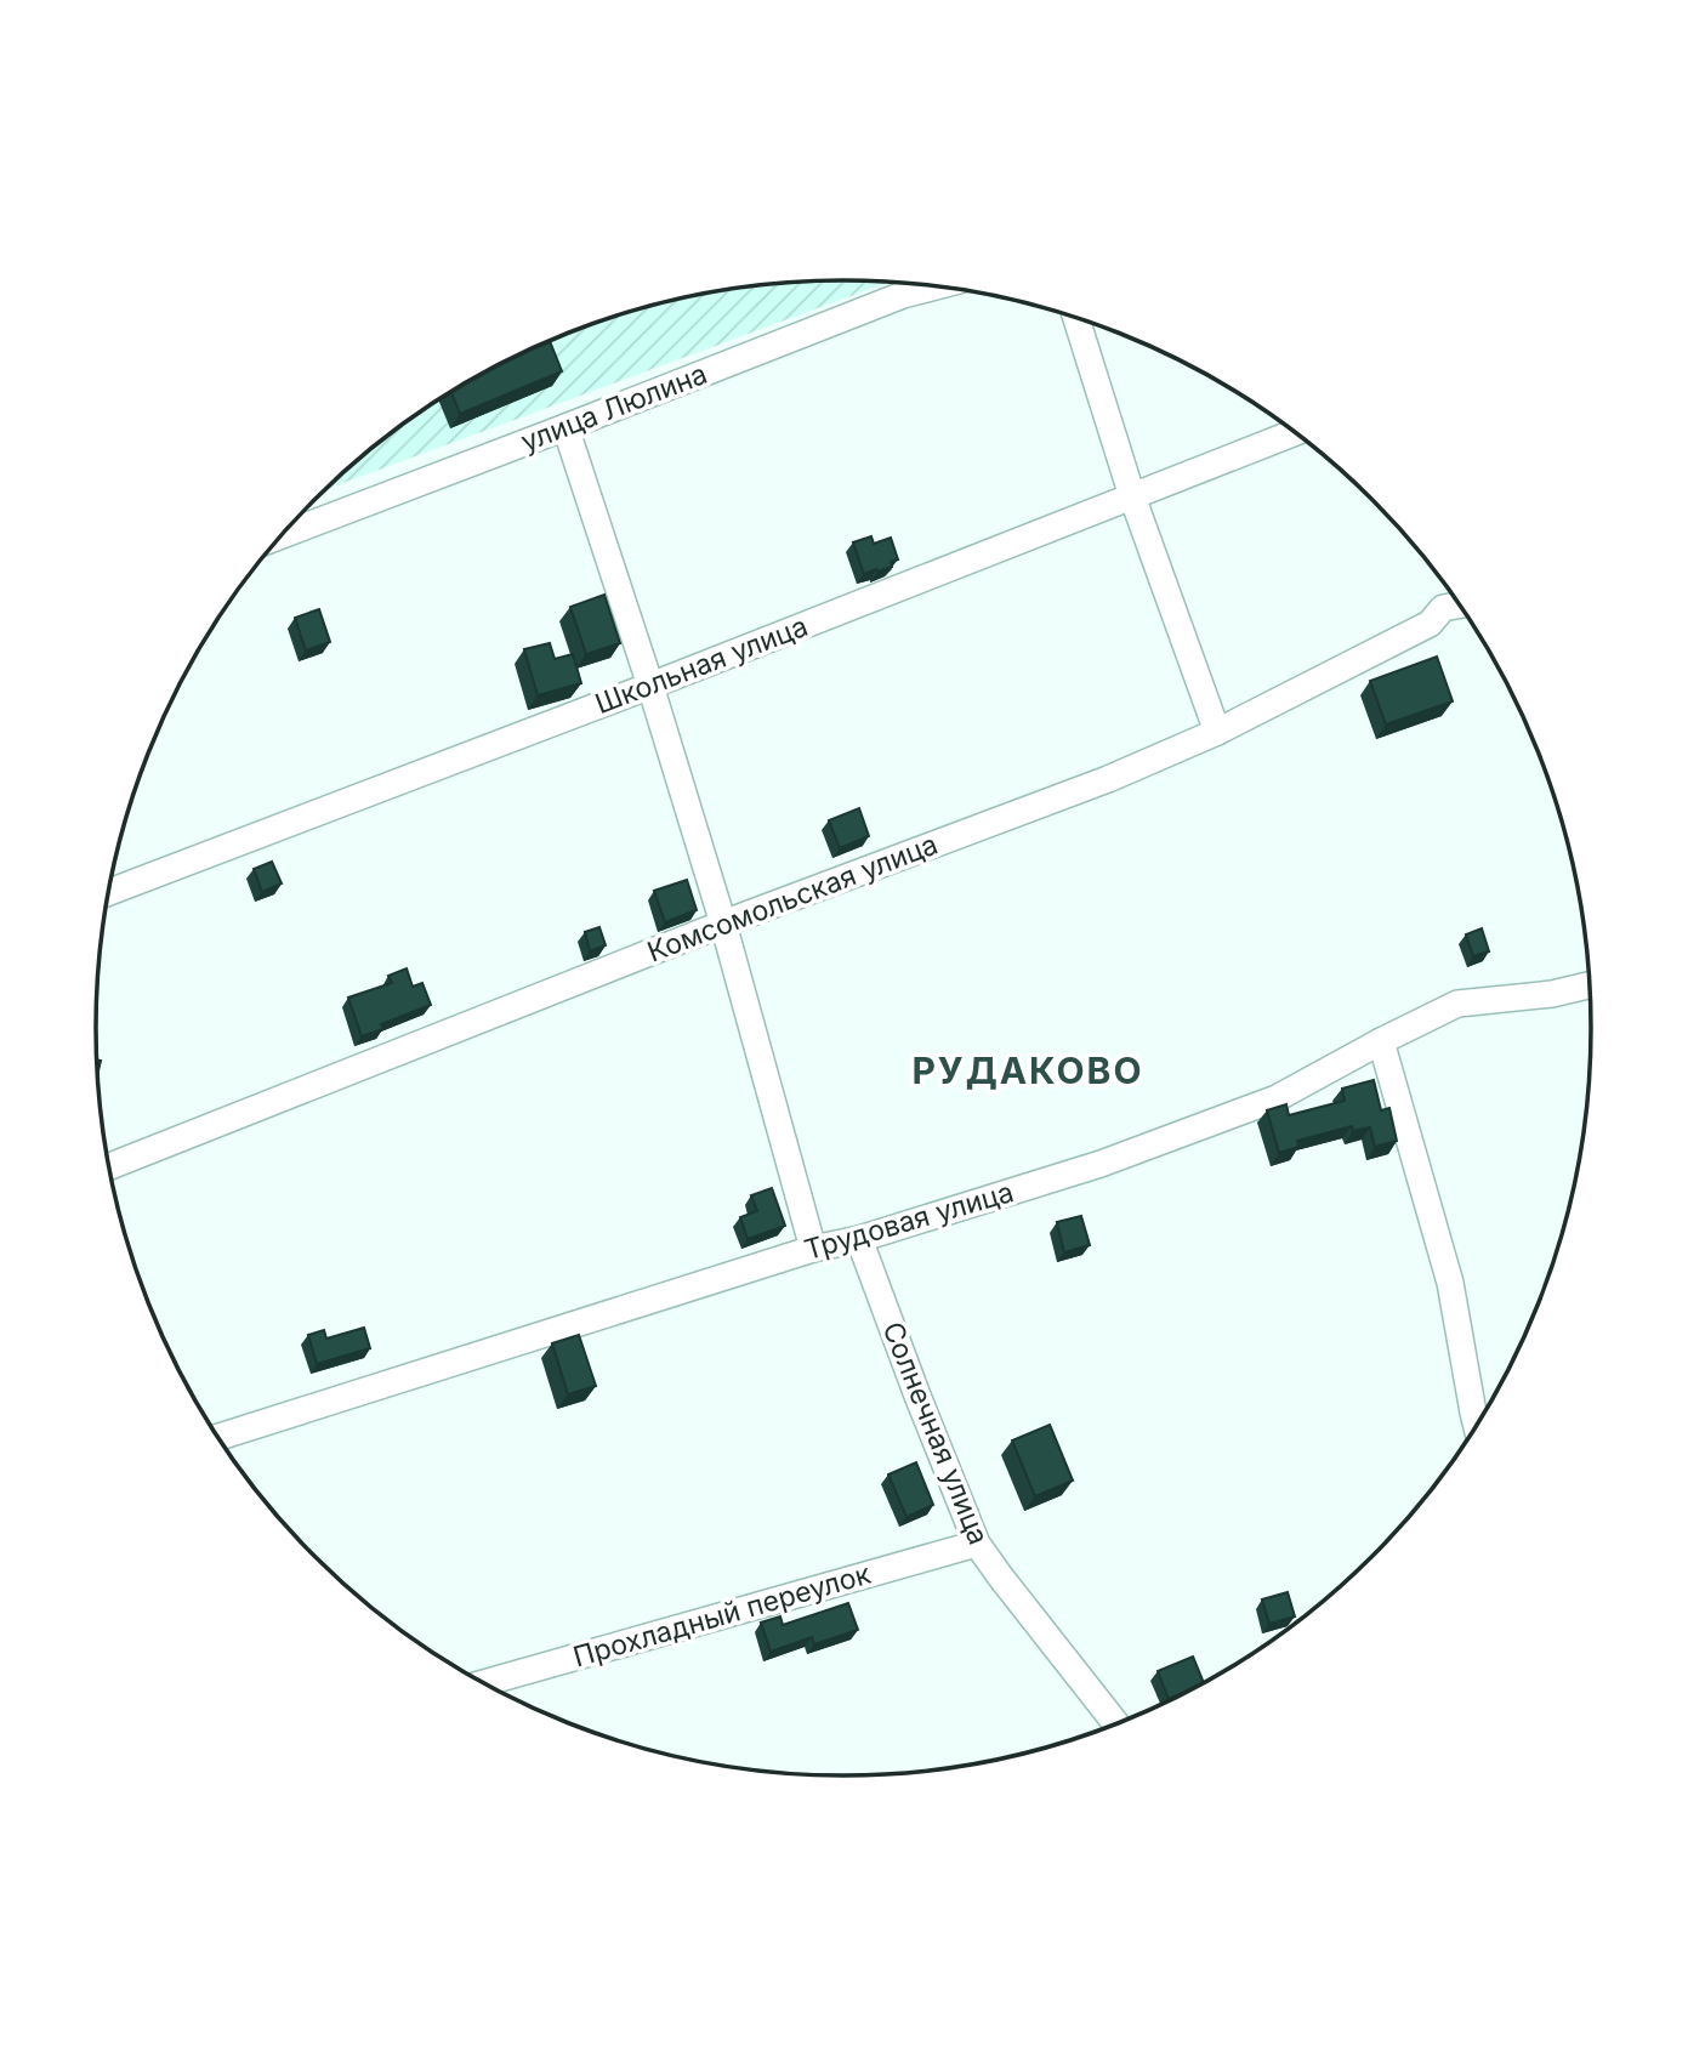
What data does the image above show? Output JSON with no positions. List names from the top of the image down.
{
  "streets": {
    "street": [
      "улица Люлина",
      "Школьная улица",
      "Комсомольская улица",
      "Трудовая улица",
      "Солнечная улица",
      "Прохладный переулок"
    ]
  },
  "crossings": [
    ["Трудовая улица", "Солнечная улица"],
    ["Солнечная улица", "Прохладный переулок"]
  ],
  "districts": ["РУДАКОВО"]
}
